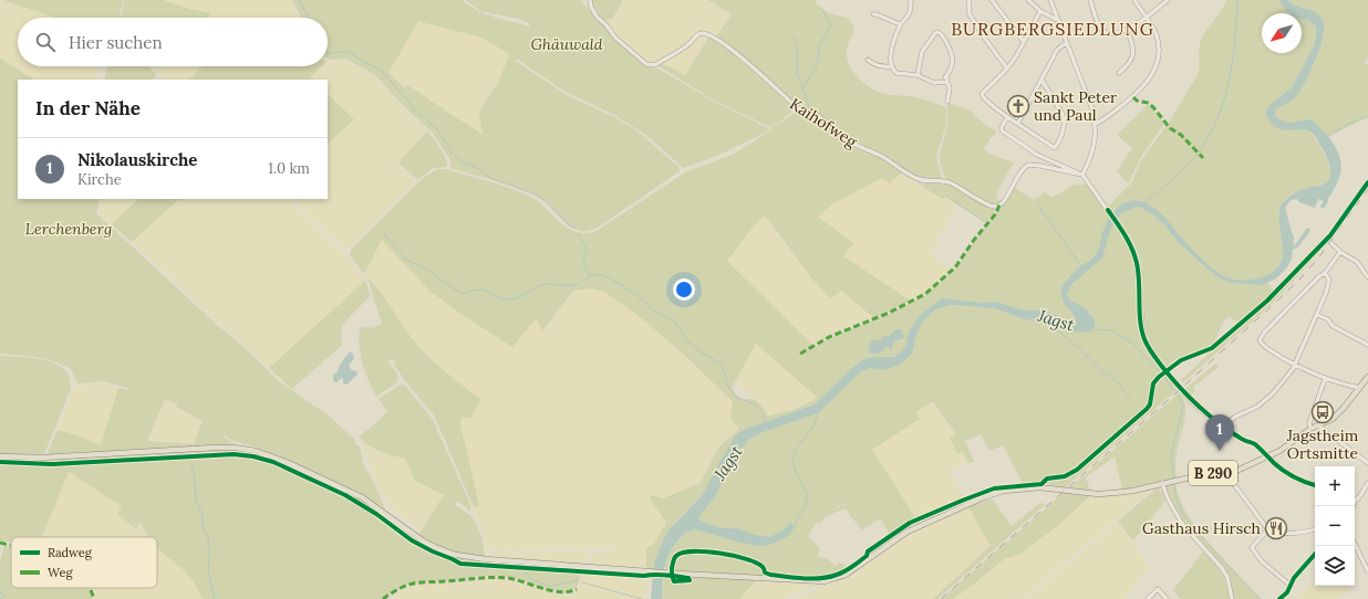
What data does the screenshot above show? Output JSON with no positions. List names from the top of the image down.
{
  "streets": {
    "main road": ["B 290"],
    "street": ["Kaihofweg"]
  },
  "districts": ["BURGBERGSIEDLUNG"],
  "water": ["Jagst"],
  "parks": ["Ghäuwald", "Lerchenberg"],
  "places": {
    "church": ["Sankt Peter und Paul"],
    "bus stop": ["Jagstheim Ortsmitte"],
    "restaurant": ["Gasthaus Hirsch"]
  },
  "legend": ["Radweg", "Weg"],
  "north": "bottom left",
  "page": {
    "search": "Hier suchen",
    "heading": "In der Nähe",
    "list": [
      {
        "mark": "1",
        "name": "Nikolauskirche",
        "note": "Kirche",
        "value": "1.0 km"
      }
    ],
    "pins": "1",
    "map_buttons": ["+", "−"]
  }
}
